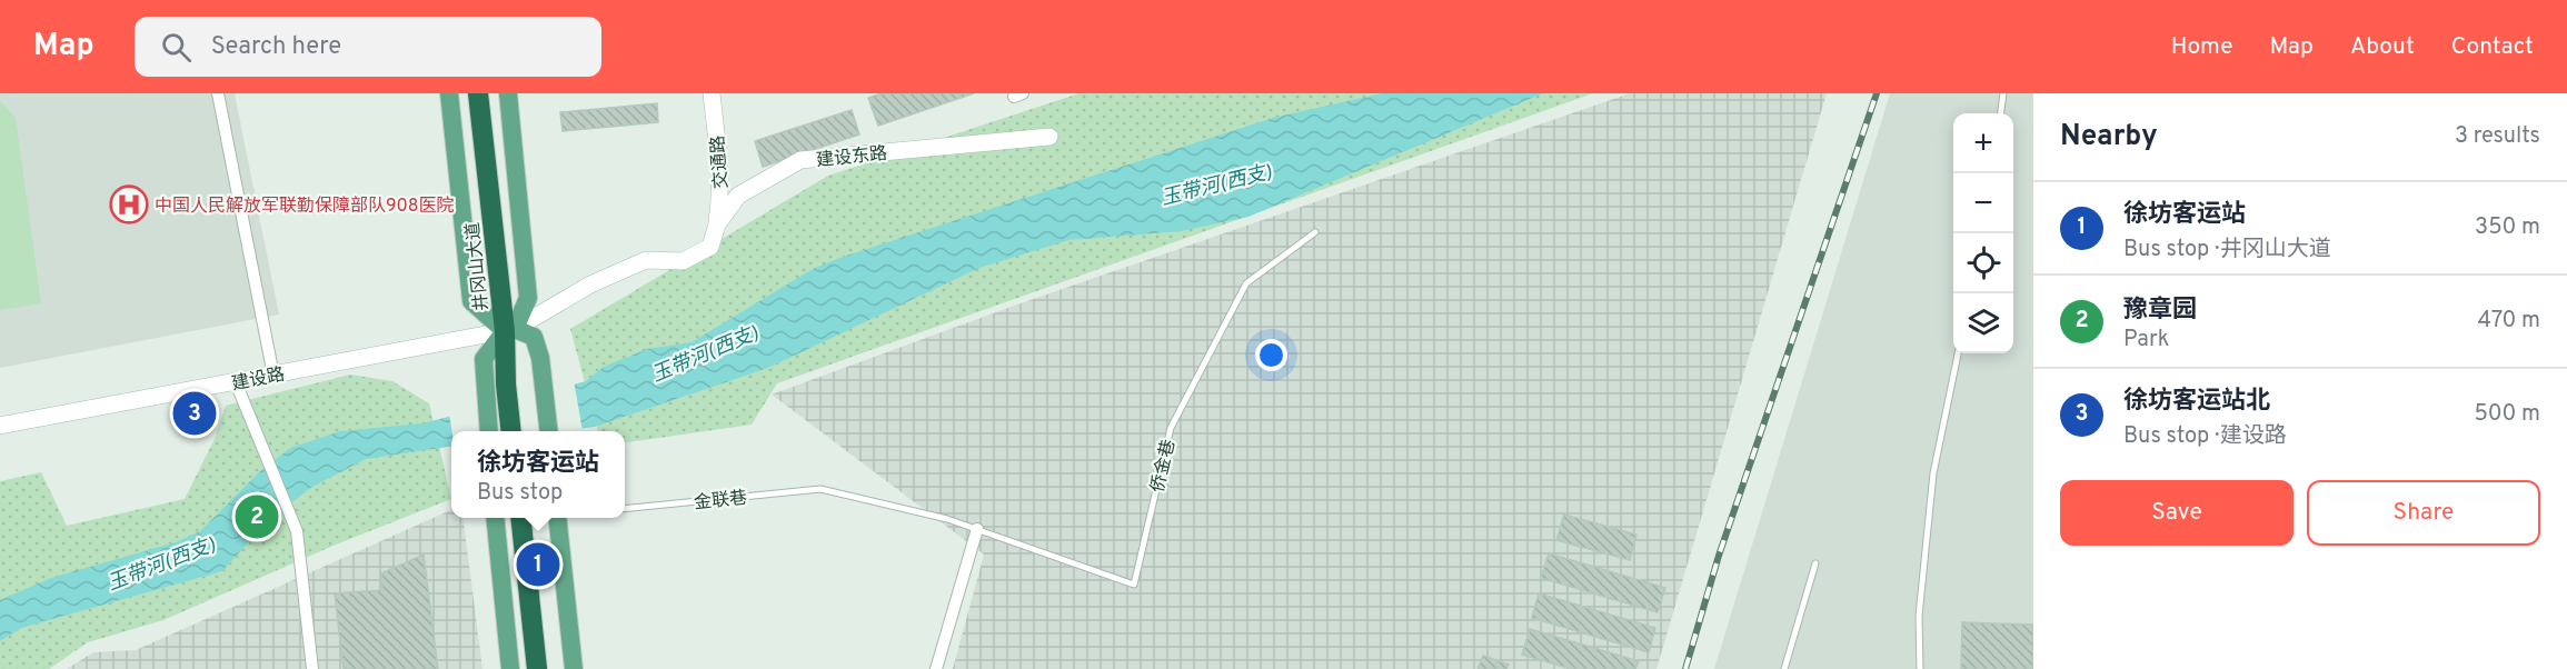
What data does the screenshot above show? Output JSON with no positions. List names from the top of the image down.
{
  "streets": {
    "highway": ["井冈山大道"],
    "street": ["建设东路", "交通路", "建设路"],
    "lane": ["侨金巷", "金联巷"]
  },
  "crossings": [
    ["建设东路", "交通路"],
    ["建设东路", "井冈山大道"],
    ["建设东路", "建设路"],
    ["井冈山大道", "建设路"],
    ["侨金巷", "金联巷"]
  ],
  "water": ["玉带河(西支)"],
  "places": {
    "hospital": ["中国人民解放军联勤保障部队908医院"]
  },
  "page": {
    "header": "Map",
    "search": "Search here",
    "nav": [
      "Home",
      "Map",
      "About",
      "Contact"
    ],
    "heading": ["Nearby", "3 results"],
    "map_buttons": ["+", "−"],
    "list": [
      {
        "mark": "1",
        "name": "徐坊客运站",
        "note": "Bus stop · 井冈山大道",
        "value": "350 m"
      },
      {
        "mark": "2",
        "name": "豫章园",
        "note": "Park",
        "value": "470 m"
      },
      {
        "mark": "3",
        "name": "徐坊客运站北",
        "note": "Bus stop · 建设路",
        "value": "500 m"
      }
    ],
    "pins": ["3", "2", "1"],
    "popup": ["徐坊客运站", "Bus stop"],
    "buttons": ["Save", "Share"]
  }
}
